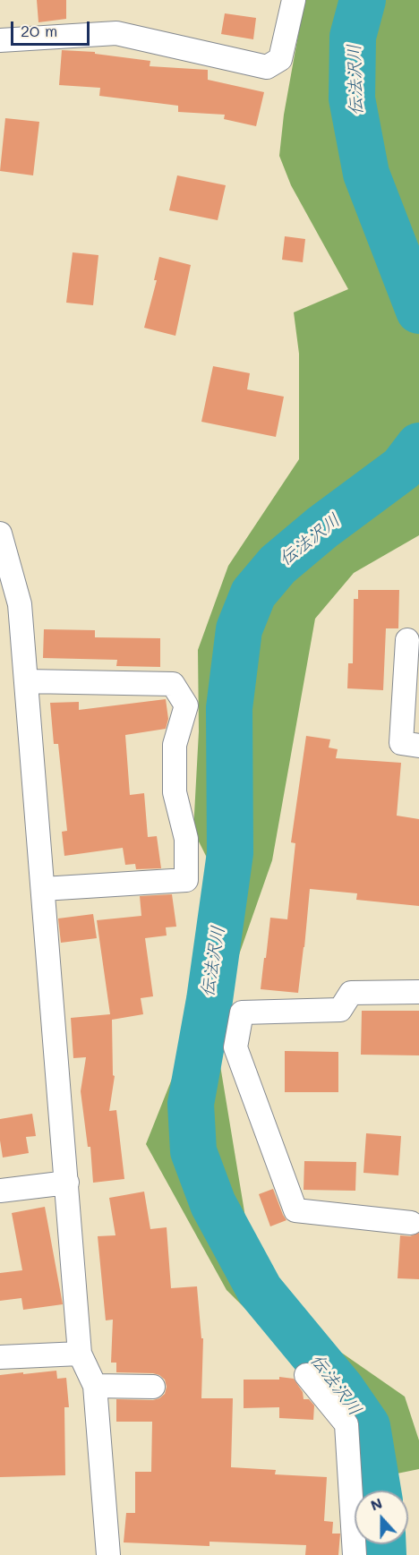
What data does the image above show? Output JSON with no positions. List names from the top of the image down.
{
  "water": ["伝法沢川"],
  "scale_bar": "20 m",
  "north": "top"
}
